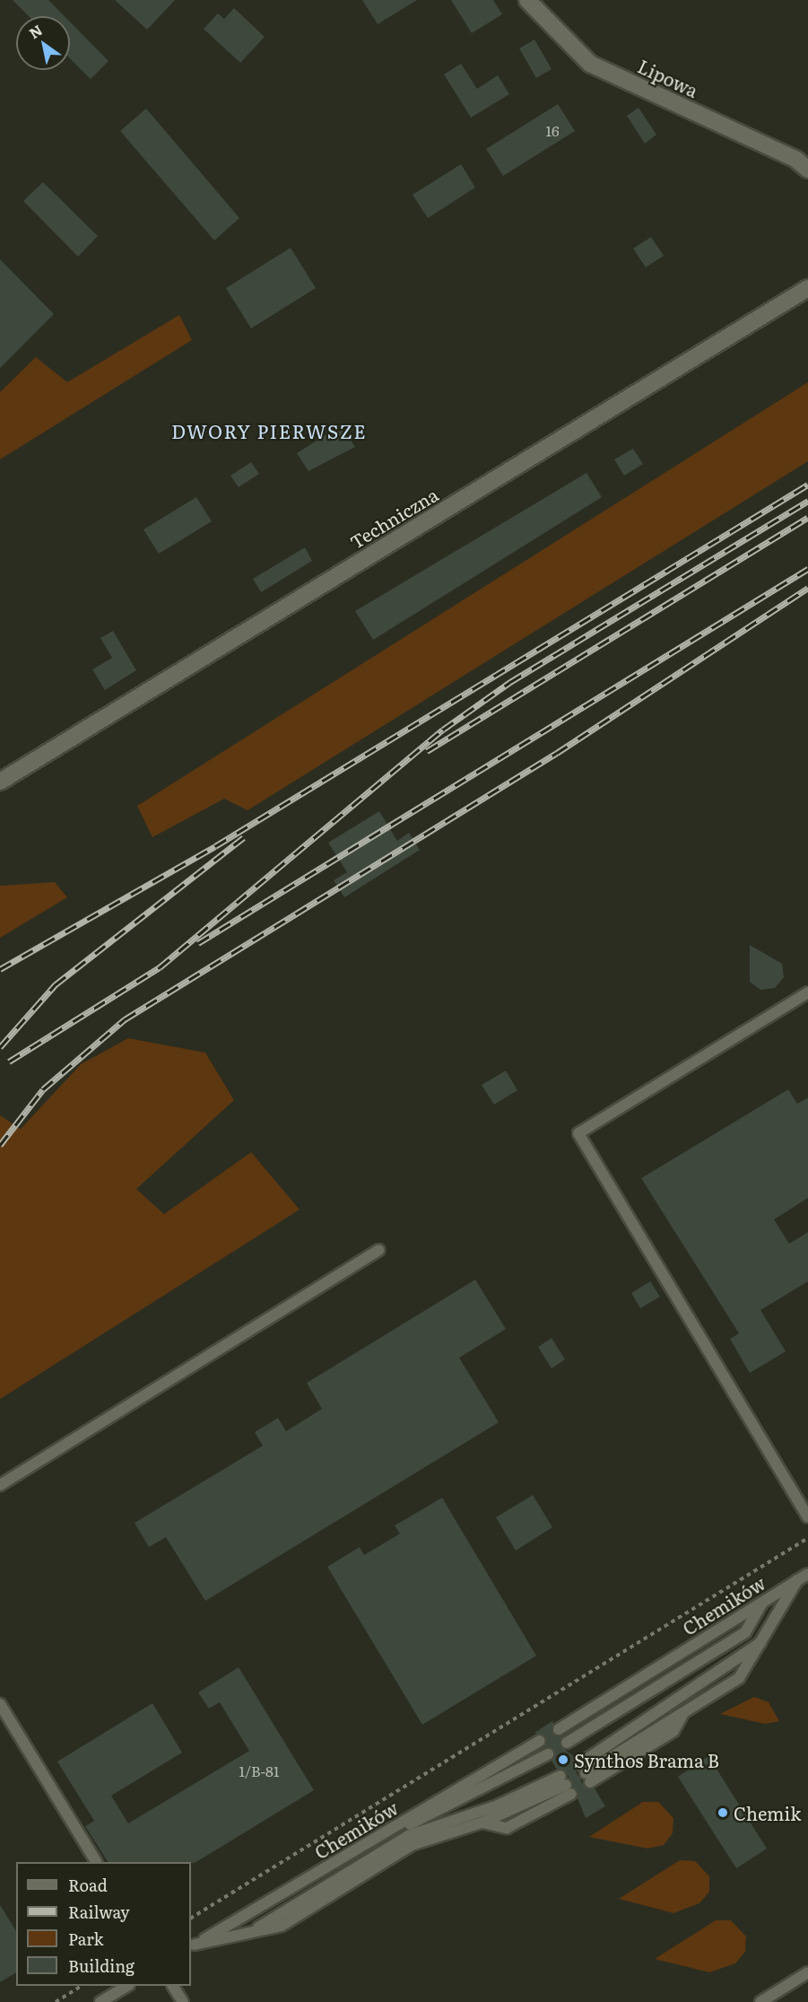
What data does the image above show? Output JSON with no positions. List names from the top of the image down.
{
  "streets": {
    "street": ["Lipowa", "Techniczna"],
    "lane": ["Chemików"]
  },
  "districts": ["DWORY PIERWSZE"],
  "places": ["Synthos Brama B", "Chemik"],
  "house_numbers": ["16", "1/B-81"],
  "legend": [
    "Road",
    "Railway",
    "Park",
    "Building"
  ],
  "north": "top left"
}
